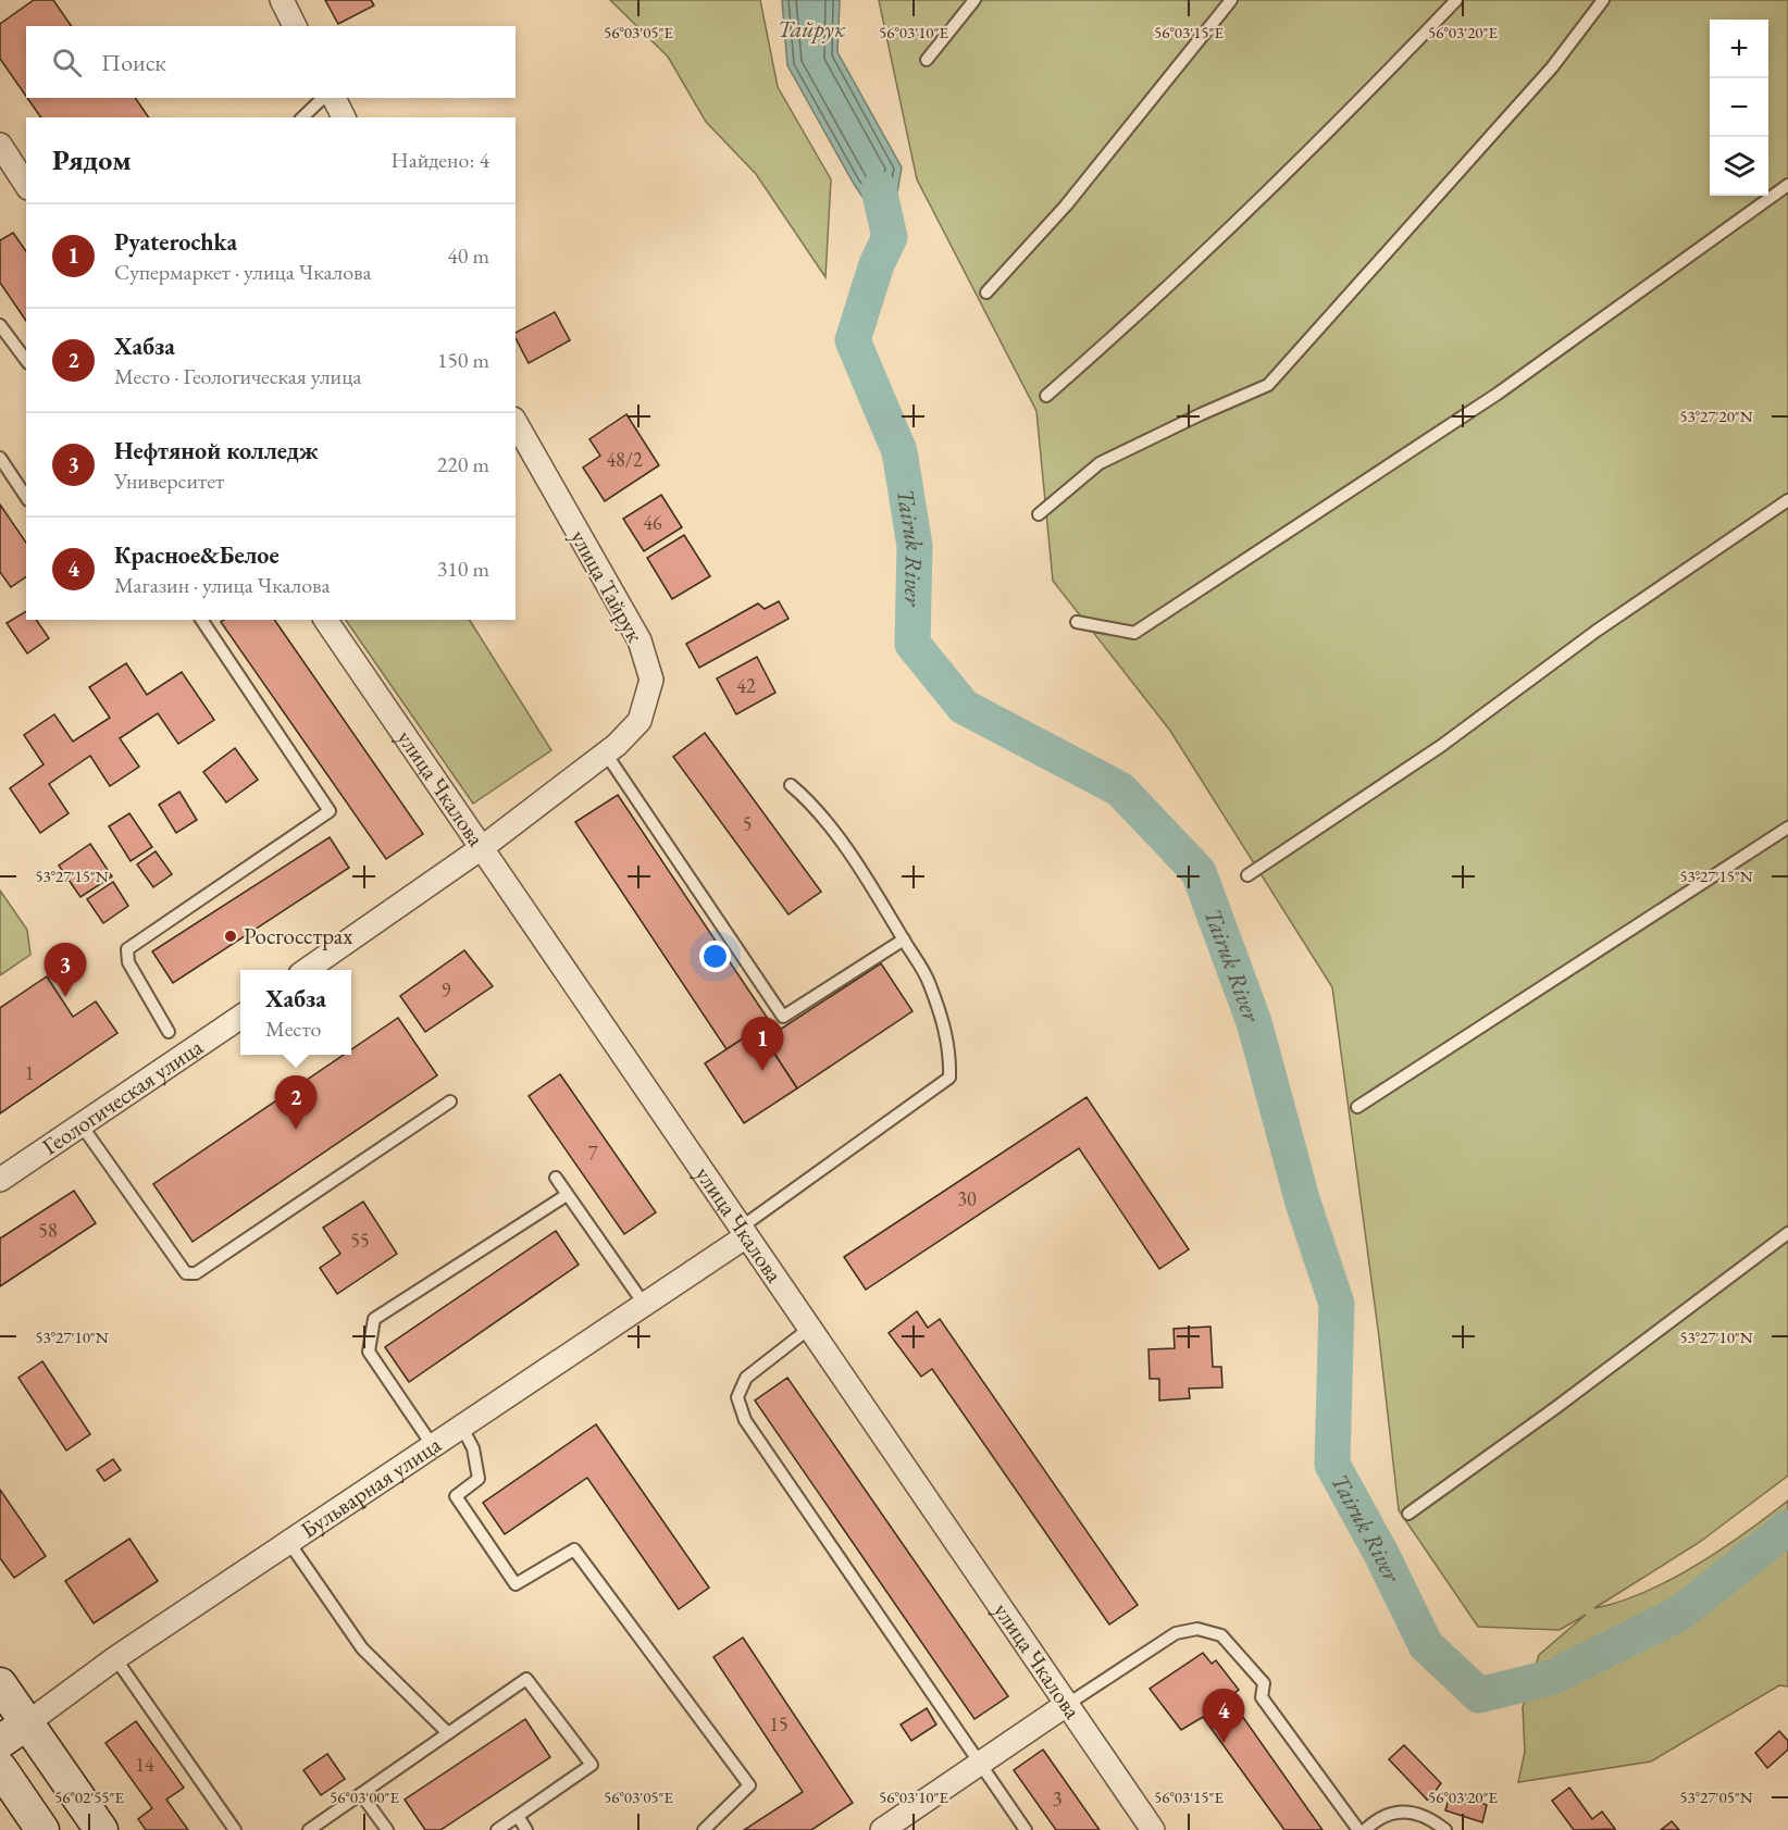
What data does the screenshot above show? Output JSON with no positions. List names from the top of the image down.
{
  "streets": {
    "street": [
      "улица Тайрук",
      "улица Чкалова",
      "Геологическая улица",
      "Бульварная улица"
    ]
  },
  "crossings": [
    ["улица Тайрук", "улица Чкалова"],
    ["улица Чкалова", "Бульварная улица"]
  ],
  "water": ["Тайрук", "Tairuk River"],
  "places": ["Росгосстрах"],
  "house_numbers": [
    "48/2",
    "46",
    "42",
    "5",
    "9",
    "1",
    "7",
    "30",
    "58",
    "55",
    "15",
    "14",
    "3"
  ],
  "page": {
    "map_buttons": ["+", "−"],
    "search": "Поиск",
    "heading": ["Рядом", "Найдено: 4"],
    "list": [
      {
        "mark": "1",
        "name": "Pyaterochka",
        "note": "Супермаркет · улица Чкалова",
        "value": "40 m"
      },
      {
        "mark": "2",
        "name": "Хабза",
        "note": "Место · Геологическая улица",
        "value": "150 m"
      },
      {
        "mark": "3",
        "name": "Нефтяной колледж",
        "note": "Университет",
        "value": "220 m"
      },
      {
        "mark": "4",
        "name": "Красное&Белое",
        "note": "Магазин · улица Чкалова",
        "value": "310 m"
      }
    ],
    "pins": [
      "3",
      "1",
      "2",
      "4"
    ],
    "popup": ["Хабза", "Место"]
  },
  "coordinates": [
    "56°03'05\"E",
    "56°03'10\"E",
    "56°03'15\"E",
    "56°03'20\"E",
    "53°27'20\"N",
    "53°27'15\"N",
    "53°27'10\"N",
    "53°27'05\"N",
    "56°02'55\"E",
    "56°03'00\"E"
  ]
}
